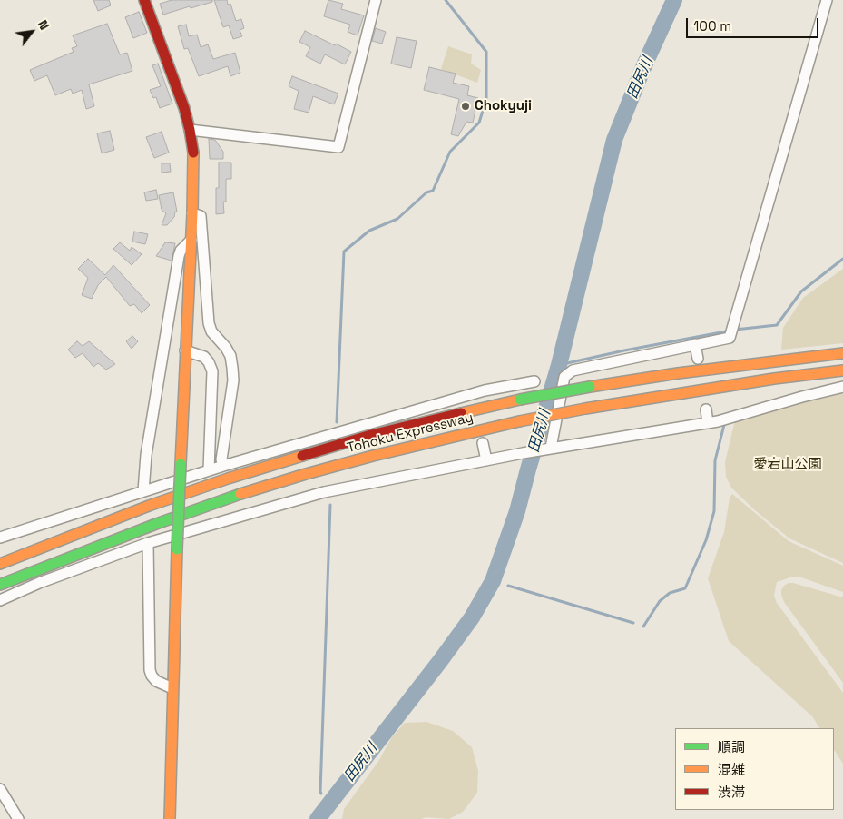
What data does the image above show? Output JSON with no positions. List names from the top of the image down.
{
  "streets": {
    "main road": ["Tohoku Expressway"]
  },
  "water": ["田尻川"],
  "parks": ["愛宕山公園"],
  "places": ["Chokyuji"],
  "legend": ["順調", "混雑", "渋滞"],
  "scale_bar": "100 m",
  "north": "top right"
}
